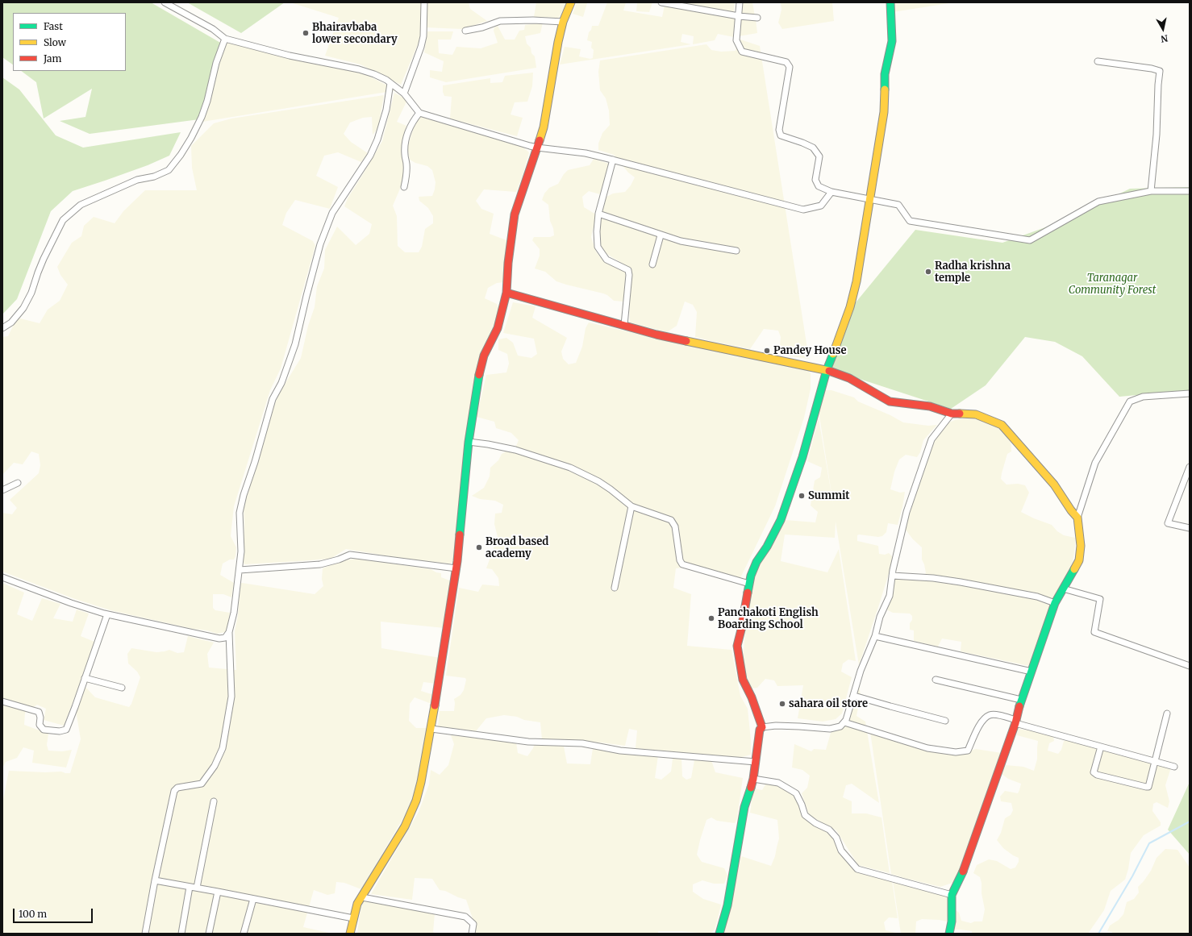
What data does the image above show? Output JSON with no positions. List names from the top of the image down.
{
  "parks": ["Taranagar Community Forest"],
  "places": [
    "Bhairavbaba lower secondary",
    "Radha krishna temple",
    "Pandey House",
    "Summit",
    "Broad based academy",
    "Panchakoti English Boarding School",
    "sahara oil store"
  ],
  "legend": ["Fast", "Slow", "Jam"],
  "scale_bar": "100 m",
  "north": "bottom"
}
